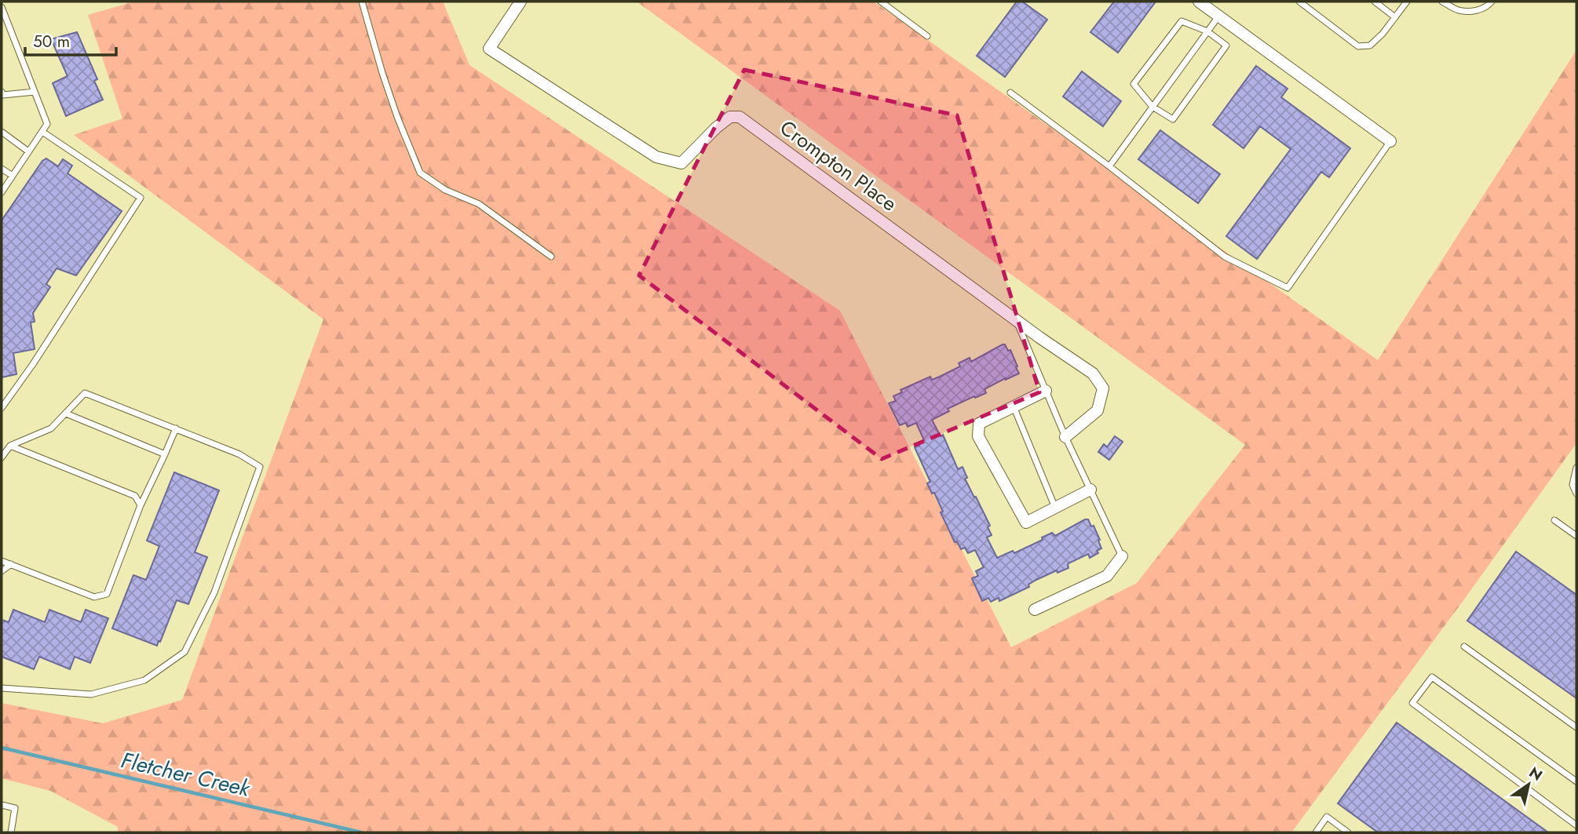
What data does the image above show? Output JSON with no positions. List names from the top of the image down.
{
  "streets": {
    "street": ["Crompton Place"]
  },
  "water": ["Fletcher Creek"],
  "scale_bar": "50 m",
  "north": "top right"
}
